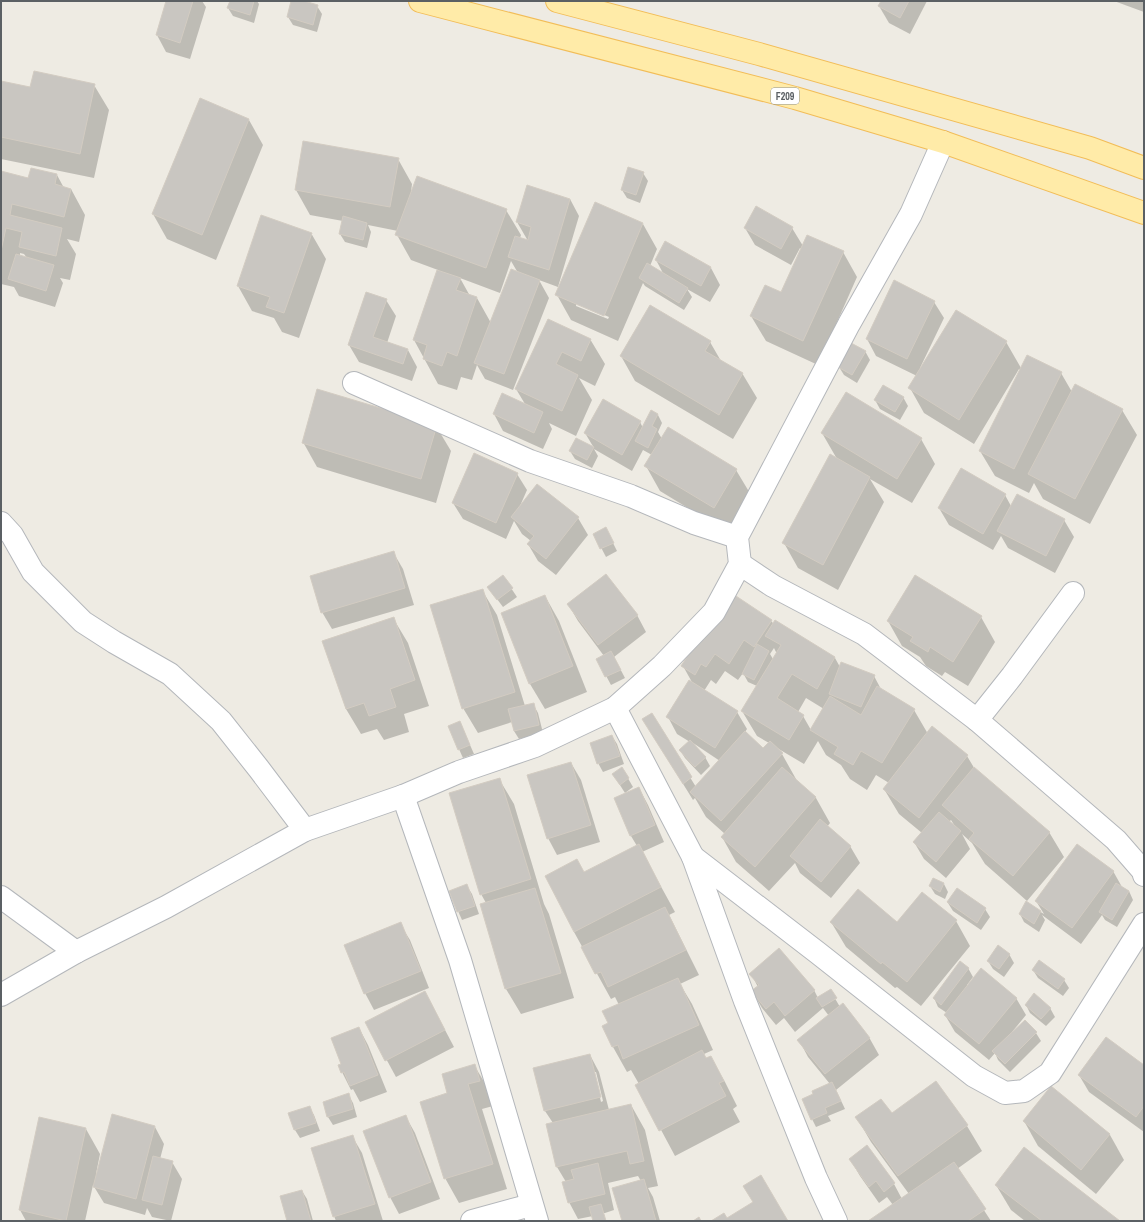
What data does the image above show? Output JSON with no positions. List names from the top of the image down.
{
  "streets": {
    "main road": ["F209"]
  }
}
